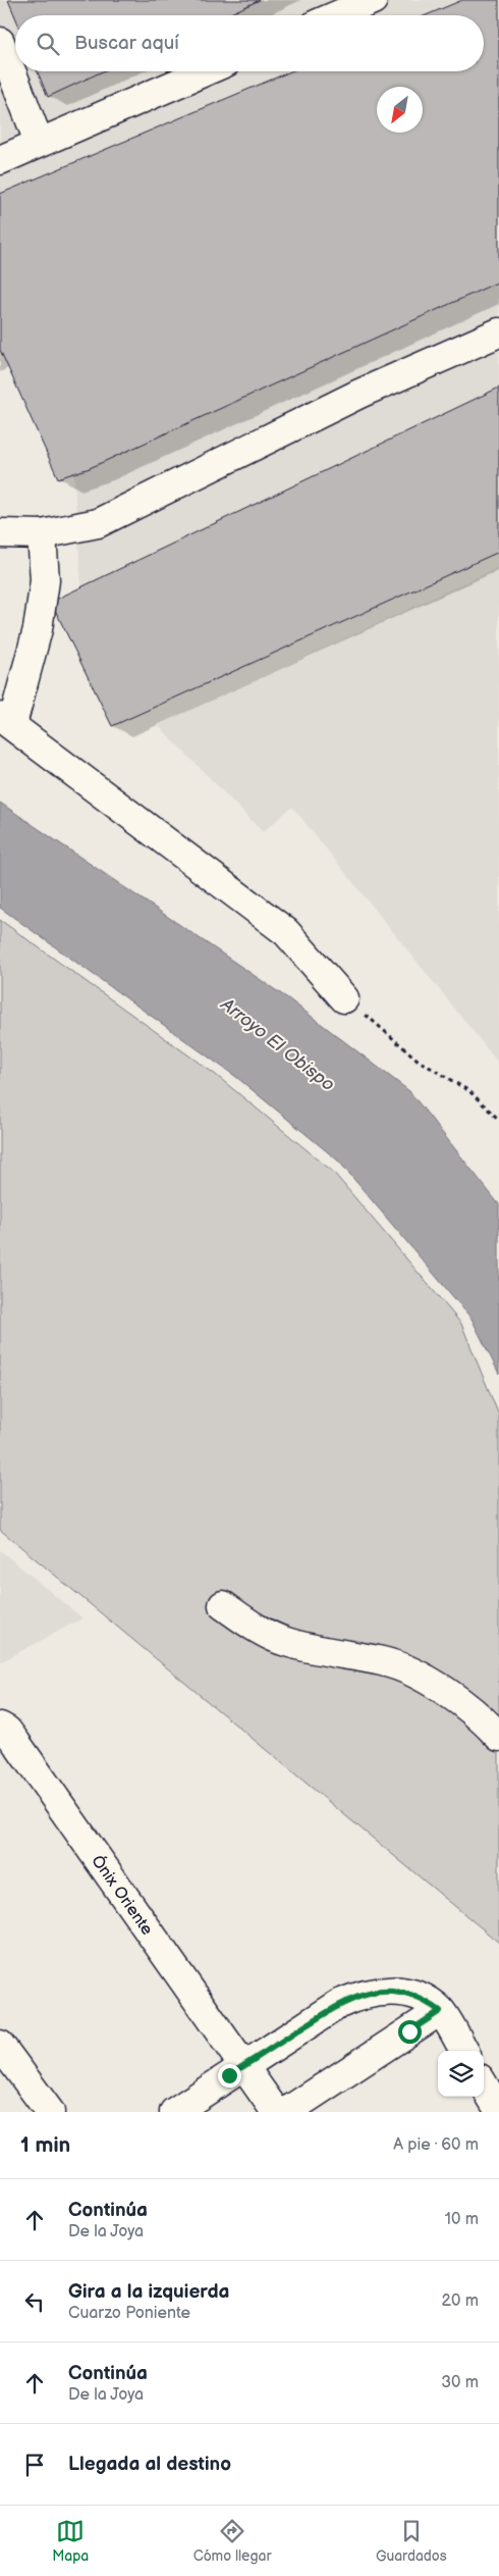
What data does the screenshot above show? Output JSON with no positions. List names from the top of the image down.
{
  "streets": {
    "street": ["Ónix Oriente"]
  },
  "water": ["Arroyo El Obispo"],
  "north": "bottom left",
  "page": {
    "search": "Buscar aquí",
    "heading": ["1 min", "A pie · 60 m"],
    "list": [
      ["Continúa", "De la Joya", "10 m"],
      ["Gira a la izquierda", "Cuarzo Poniente", "20 m"],
      ["Continúa", "De la Joya", "30 m"],
      "Llegada al destino"
    ],
    "nav": ["Mapa", "Cómo llegar", "Guardados"]
  }
}
